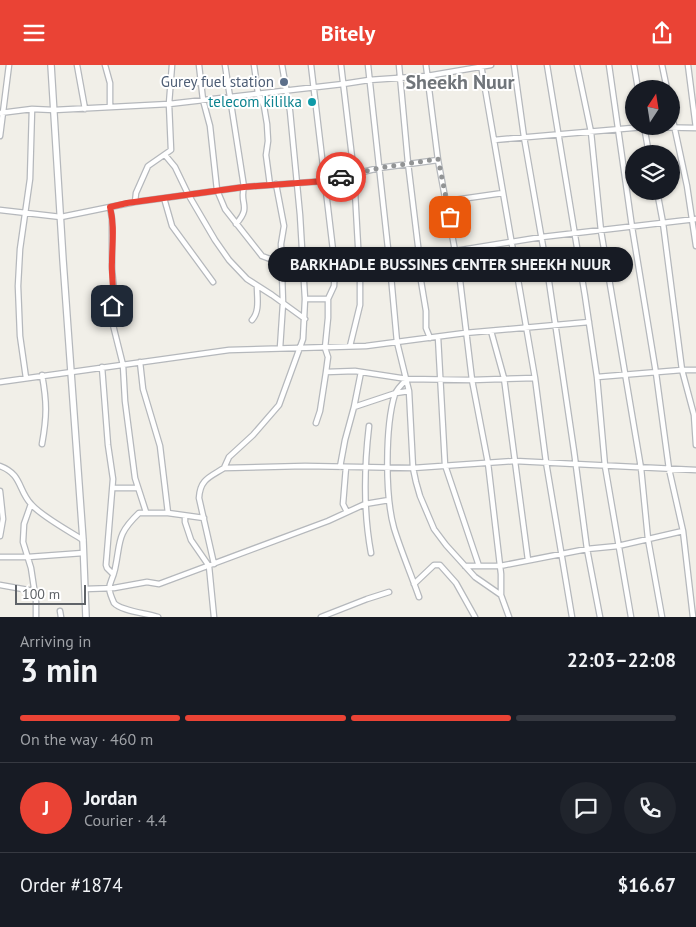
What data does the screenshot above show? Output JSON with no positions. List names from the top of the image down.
{
  "districts": ["Sheekh Nuur"],
  "places": ["Gurey fuel station", "telecom kililka", "BARKHADLE BUSSINES CENTER SHEEKH NUUR"],
  "scale_bar": "100 m",
  "north": "top",
  "page": {
    "header": "Bitely",
    "bubble": "BARKHADLE BUSSINES CENTER SHEEKH NUUR",
    "scale": "100 m",
    "heading": ["3 min", "Arriving in", "22:03–22:08"],
    "panel": [
      "Jordan",
      "Courier · 4.4",
      "Order #1874",
      "$16.67"
    ],
    "bar": "On the way · 460 m",
    "round": "J"
  }
}
